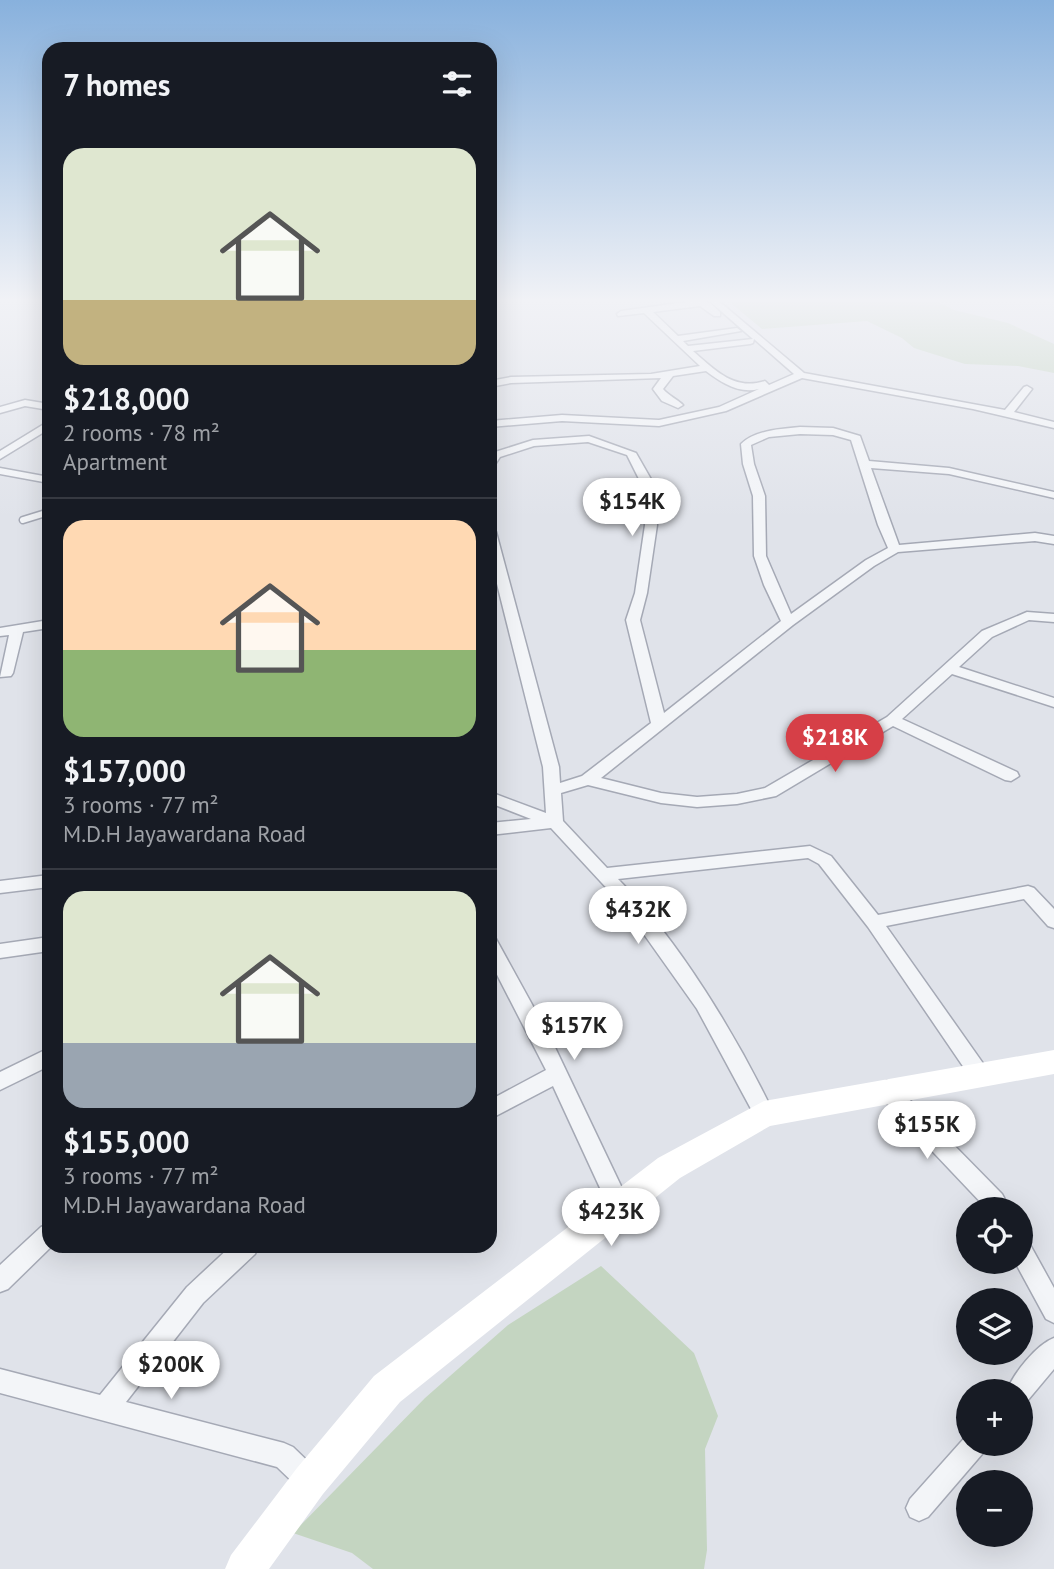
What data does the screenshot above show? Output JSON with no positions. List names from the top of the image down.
{
  "page": {
    "heading": "7 homes",
    "list": [
      {
        "name": "$218,000",
        "note": "2 rooms · 78 m² · Apartment"
      },
      {
        "name": "$157,000",
        "note": "3 rooms · 77 m² · M.D.H Jayawardana Road"
      },
      {
        "name": "$155,000",
        "note": "3 rooms · 77 m² · M.D.H Jayawardana Road"
      }
    ],
    "price": [
      "$154K",
      "$218K",
      "$432K",
      "$157K",
      "$155K",
      "$423K",
      "$200K"
    ],
    "map_buttons": ["+", "−"]
  }
}
